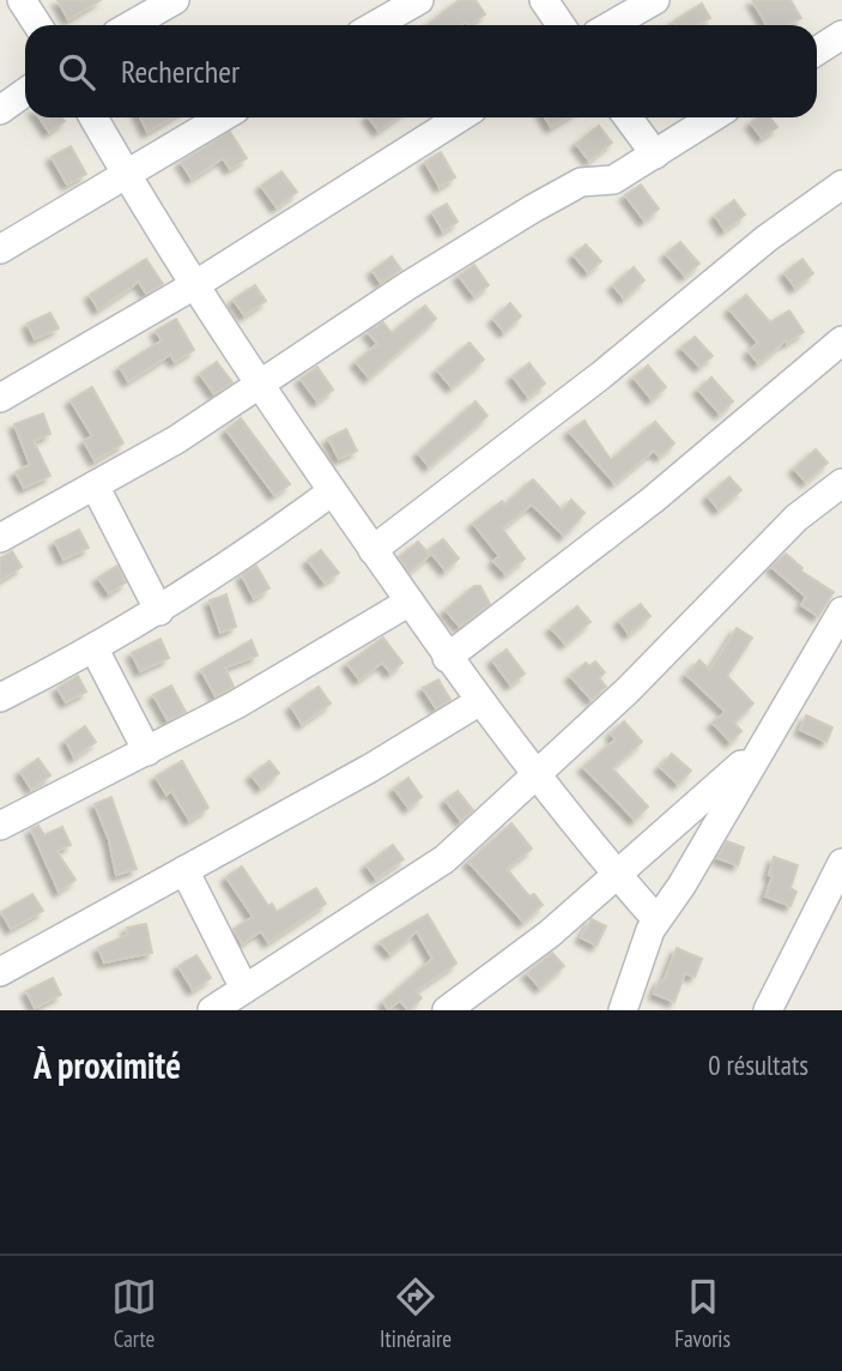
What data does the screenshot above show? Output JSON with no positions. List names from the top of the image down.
{
  "page": {
    "search": "Rechercher",
    "heading": ["À proximité", "0 résultats"],
    "nav": ["Carte", "Itinéraire", "Favoris"]
  }
}
